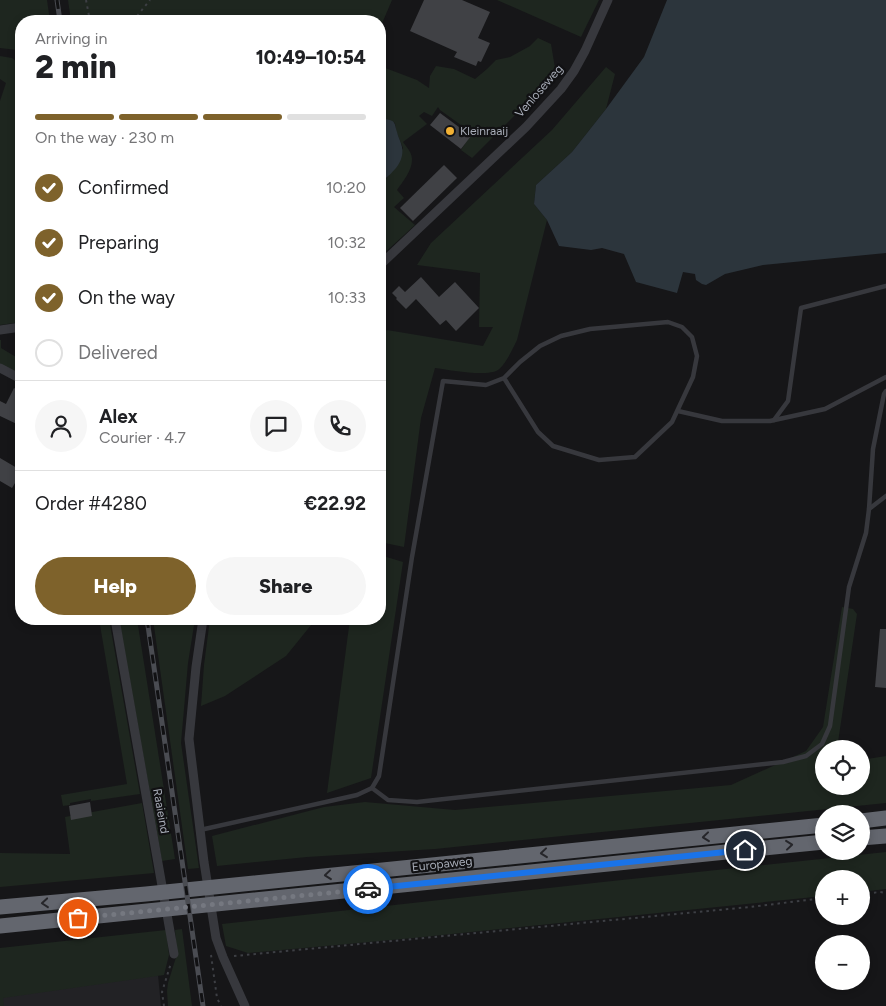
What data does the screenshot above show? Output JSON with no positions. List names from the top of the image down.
{
  "streets": {
    "highway": ["Europaweg"],
    "street": ["Venloseweg", "Raaieind"]
  },
  "places": ["Kleinraaij"],
  "page": {
    "heading": ["2 min", "Arriving in", "10:49–10:54"],
    "panel": [
      "Alex",
      "Courier · 4.7",
      "Order #4280",
      "€22.92"
    ],
    "bar": "On the way · 230 m",
    "list": [
      ["Confirmed", "10:20"],
      ["Preparing", "10:32"],
      ["On the way", "10:33"],
      "Delivered"
    ],
    "buttons": ["Help", "Share"],
    "map_buttons": ["+", "−"]
  }
}
